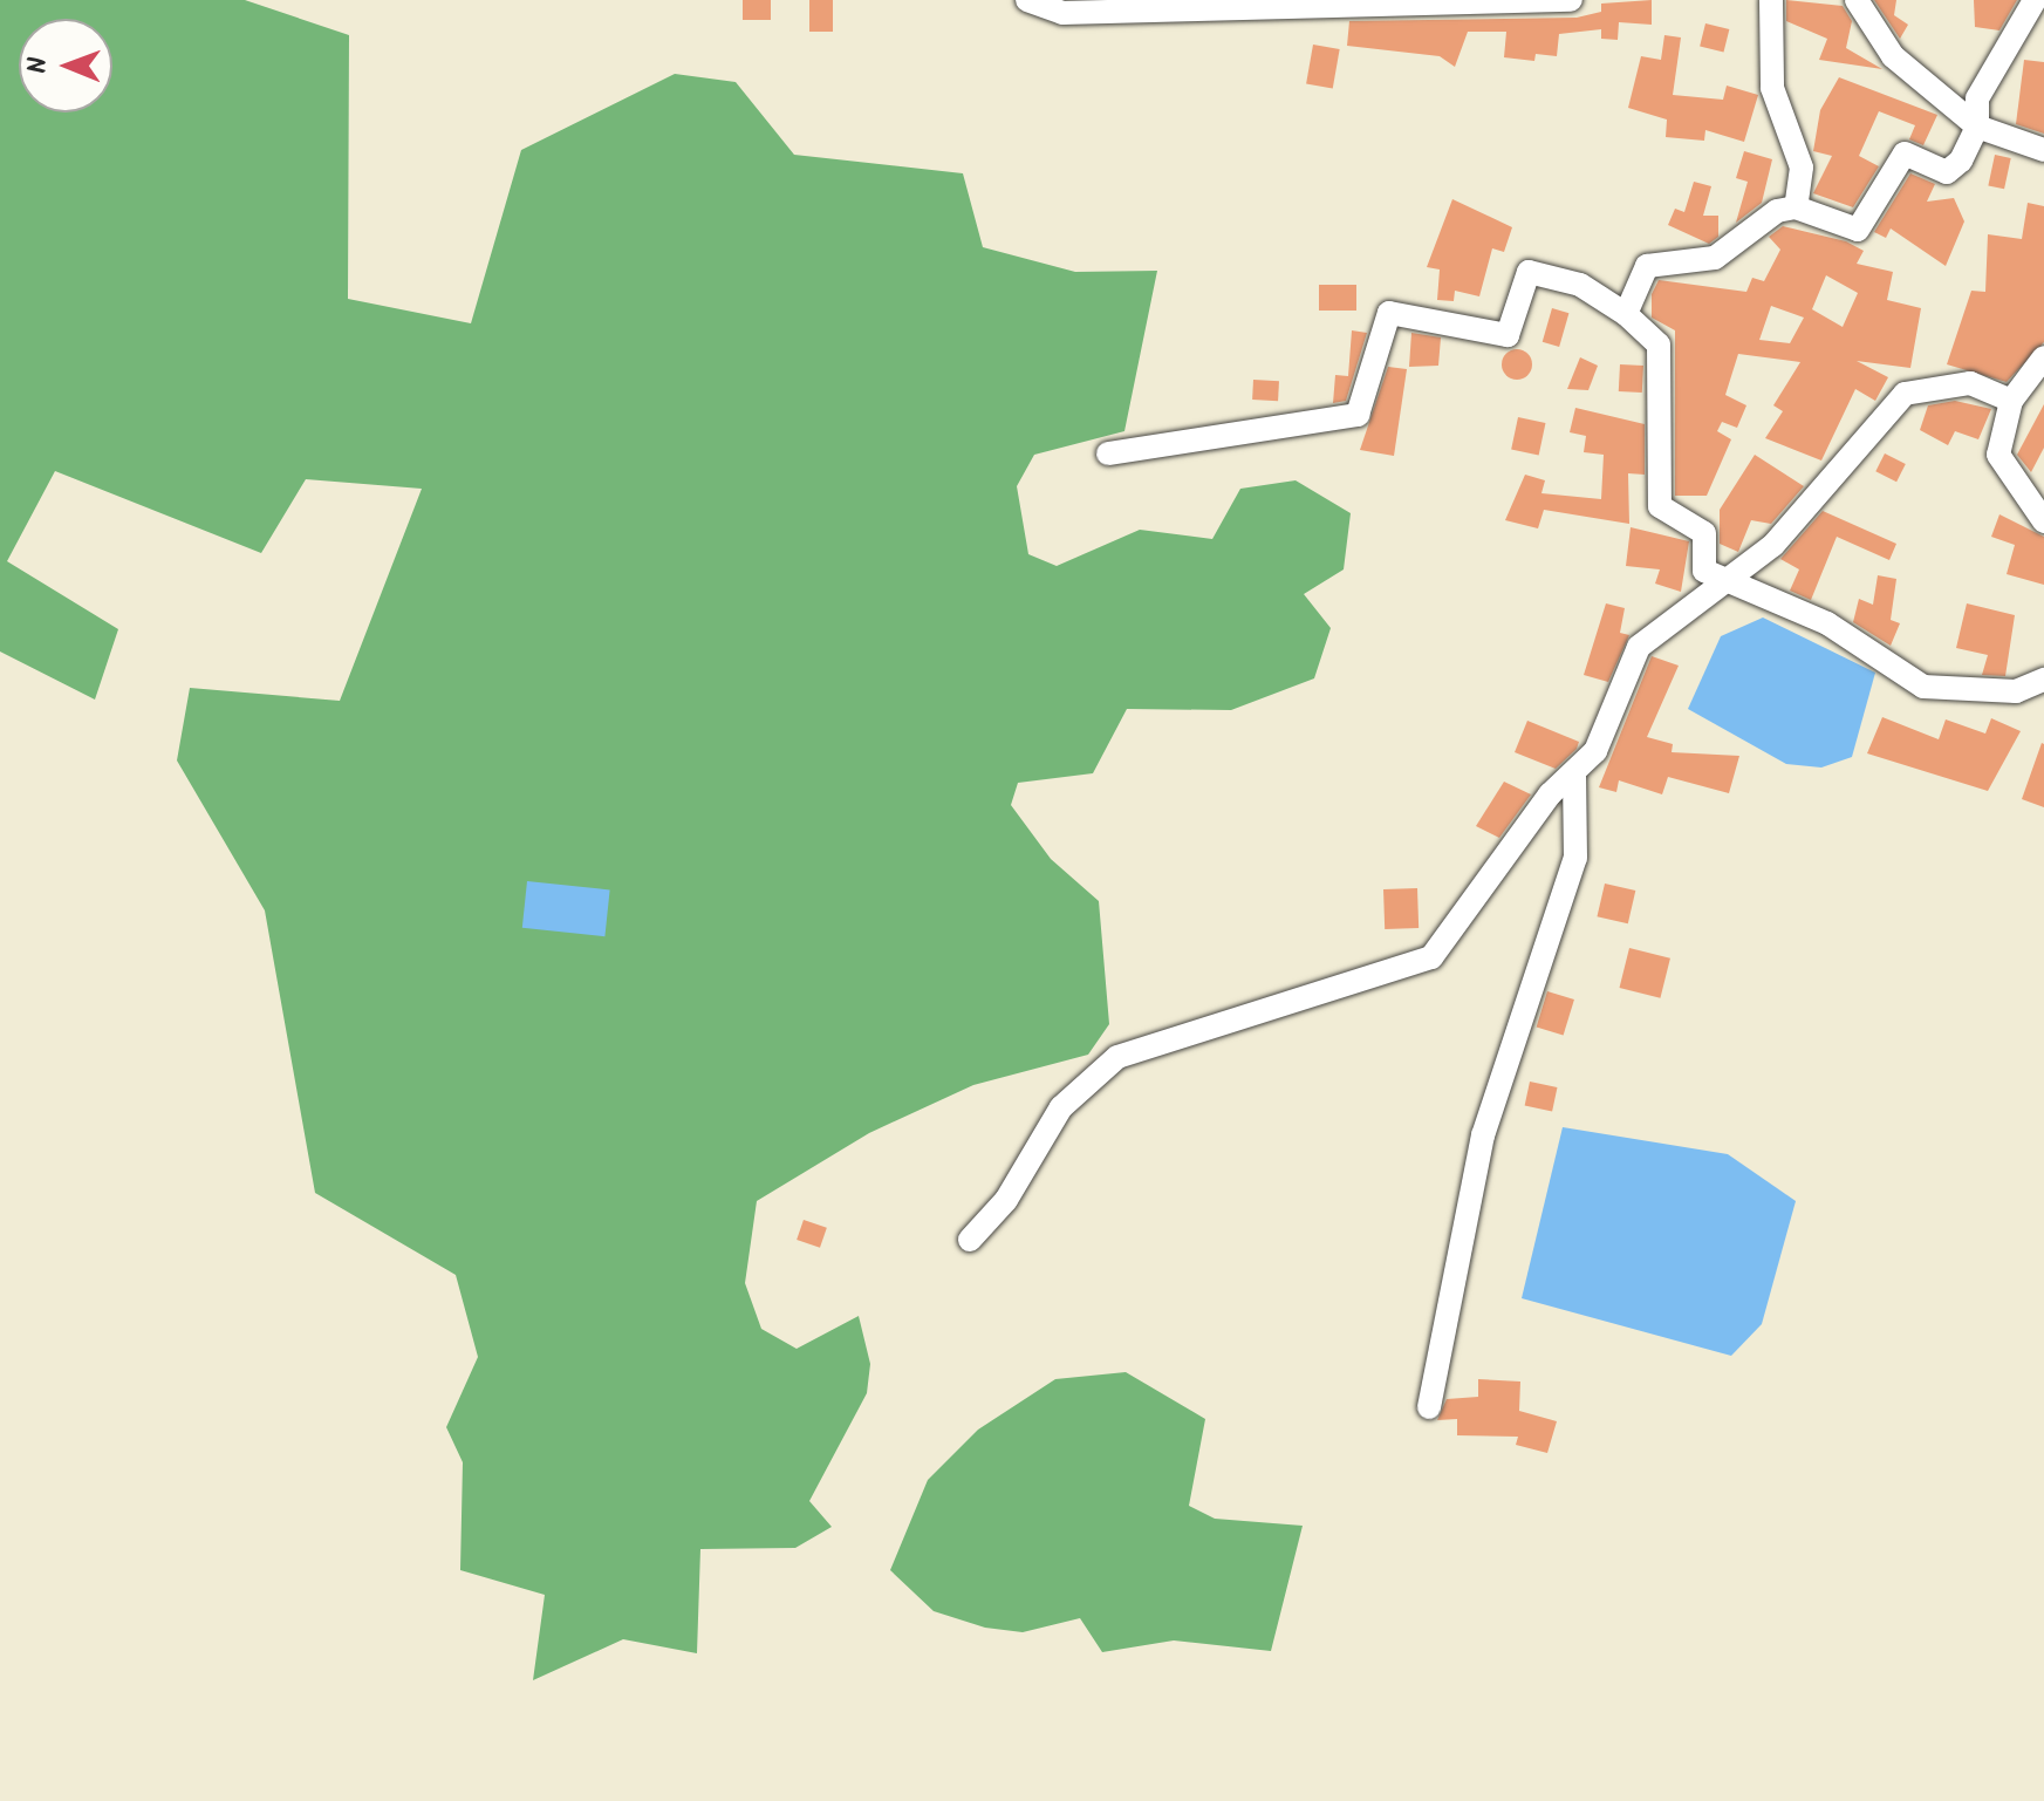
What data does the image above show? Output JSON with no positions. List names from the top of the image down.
{
  "north": "left"
}
